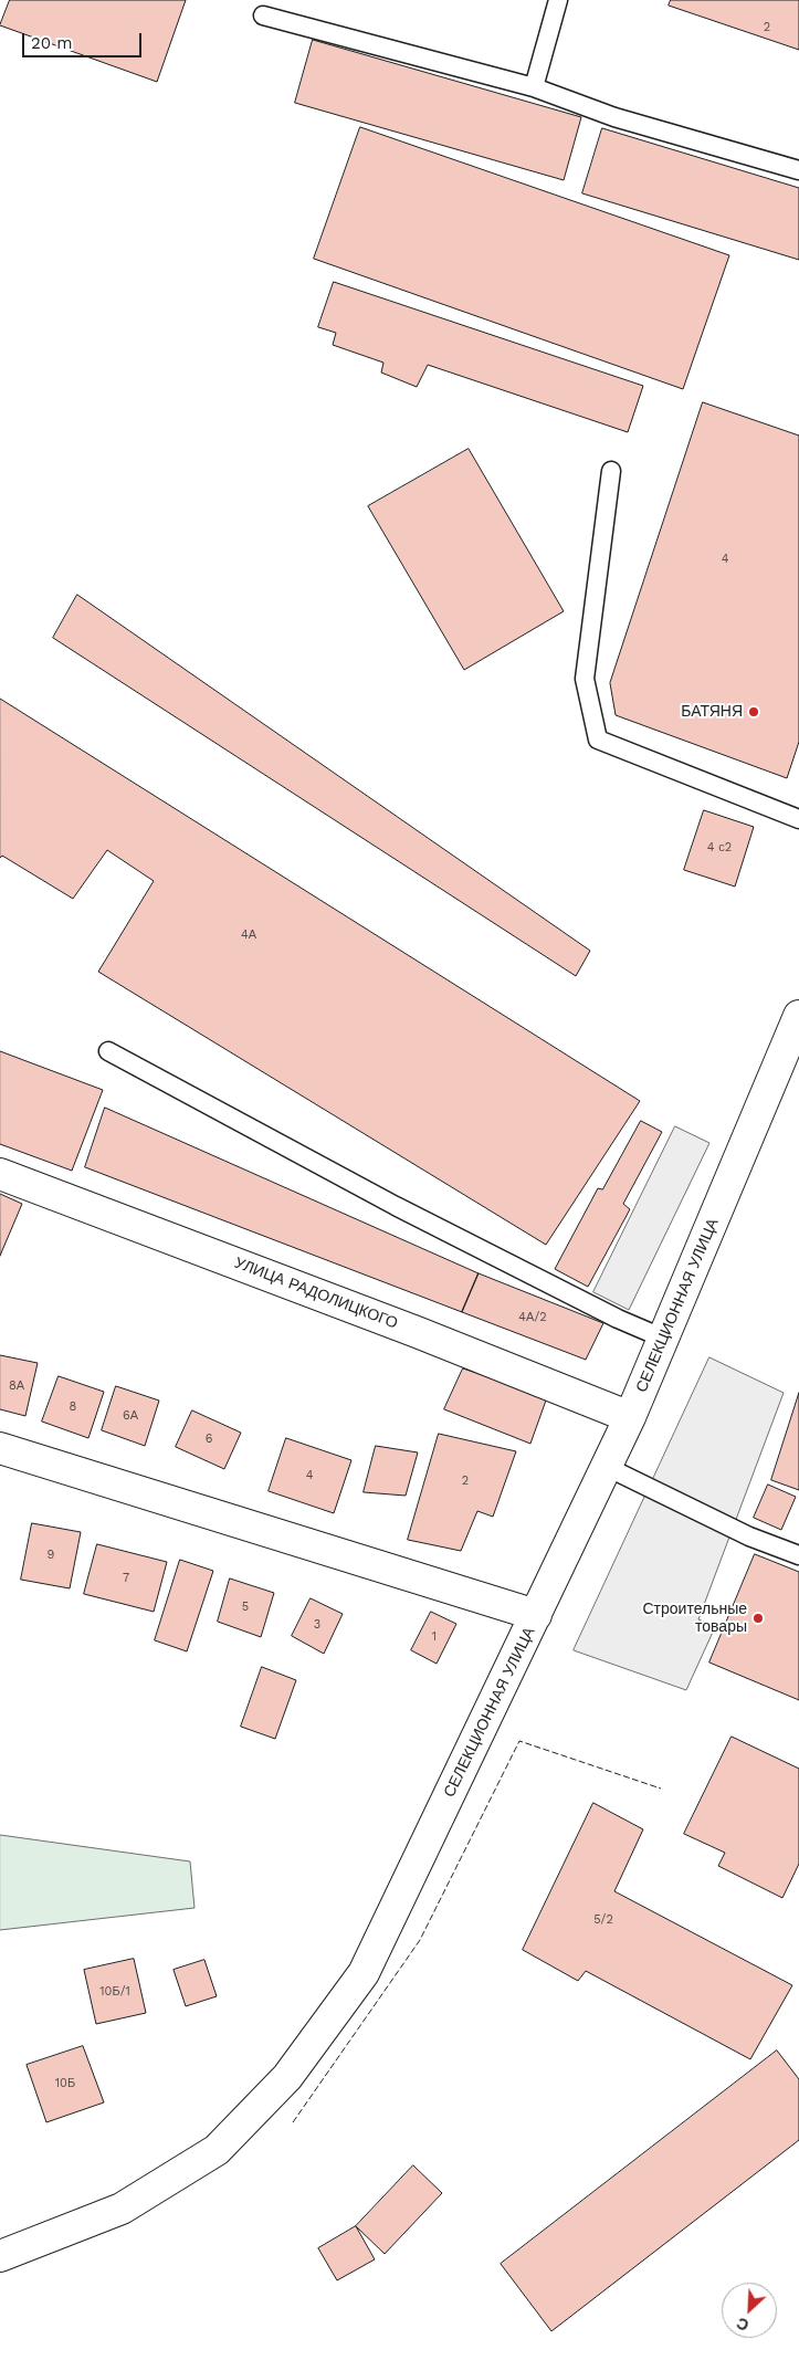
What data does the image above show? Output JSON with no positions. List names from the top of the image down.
{
  "streets": {
    "street": ["УЛИЦА РАДОЛИЦКОГО", "СЕЛЕКЦИОННАЯ УЛИЦА"]
  },
  "crossings": [
    ["УЛИЦА РАДОЛИЦКОГО", "СЕЛЕКЦИОННАЯ УЛИЦА"]
  ],
  "places": ["БАТЯНЯ", "Строительные товары"],
  "house_numbers": [
    "2",
    "4",
    "4 с2",
    "4А",
    "4А/2",
    "8А",
    "8",
    "6А",
    "6",
    "4",
    "2",
    "9",
    "7",
    "5",
    "3",
    "1",
    "5/2",
    "10Б/1",
    "10Б"
  ],
  "scale_bar": "20 m",
  "north": "bottom left"
}
